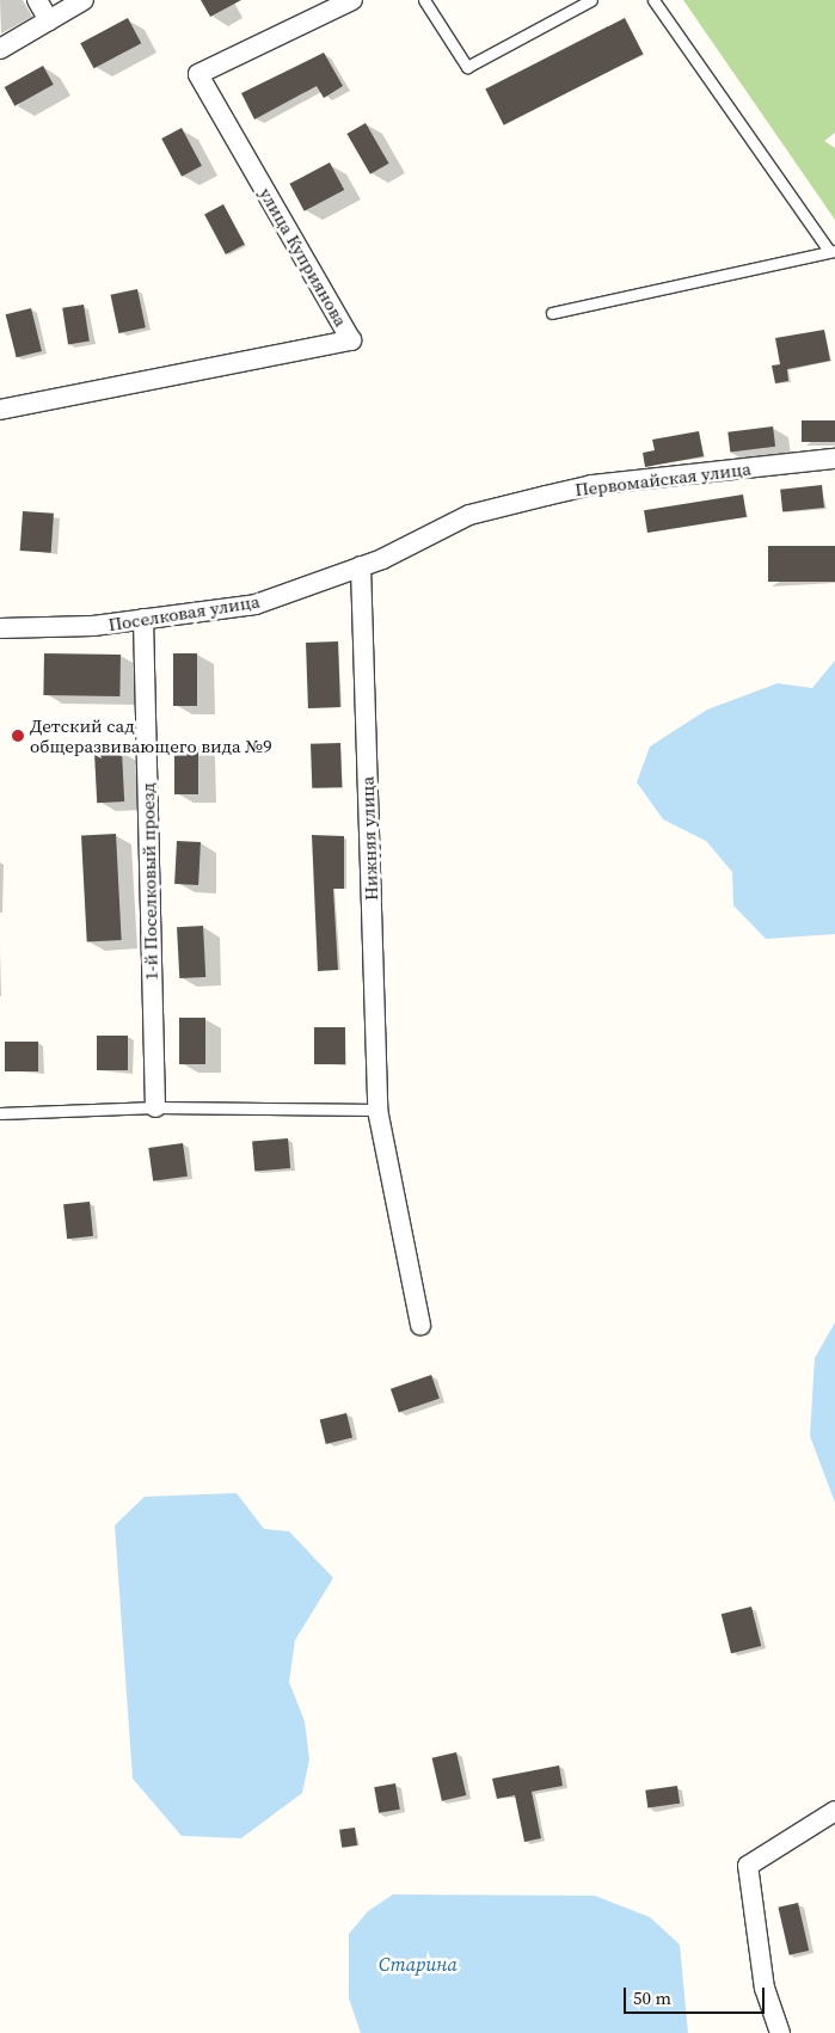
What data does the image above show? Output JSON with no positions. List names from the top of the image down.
{
  "streets": {
    "street": [
      "улица Куприянова",
      "Первомайская улица",
      "Поселковая улица",
      "Нижняя улица",
      "1-й Поселковый проезд"
    ]
  },
  "crossings": [
    ["Первомайская улица", "Поселковая улица"],
    ["Первомайская улица", "Нижняя улица"],
    ["Поселковая улица", "Нижняя улица"],
    ["Поселковая улица", "1-й Поселковый проезд"]
  ],
  "water": ["Cтарина"],
  "places": ["Детский сад общеразвивающего вида №9"],
  "scale_bar": "50 m"
}
